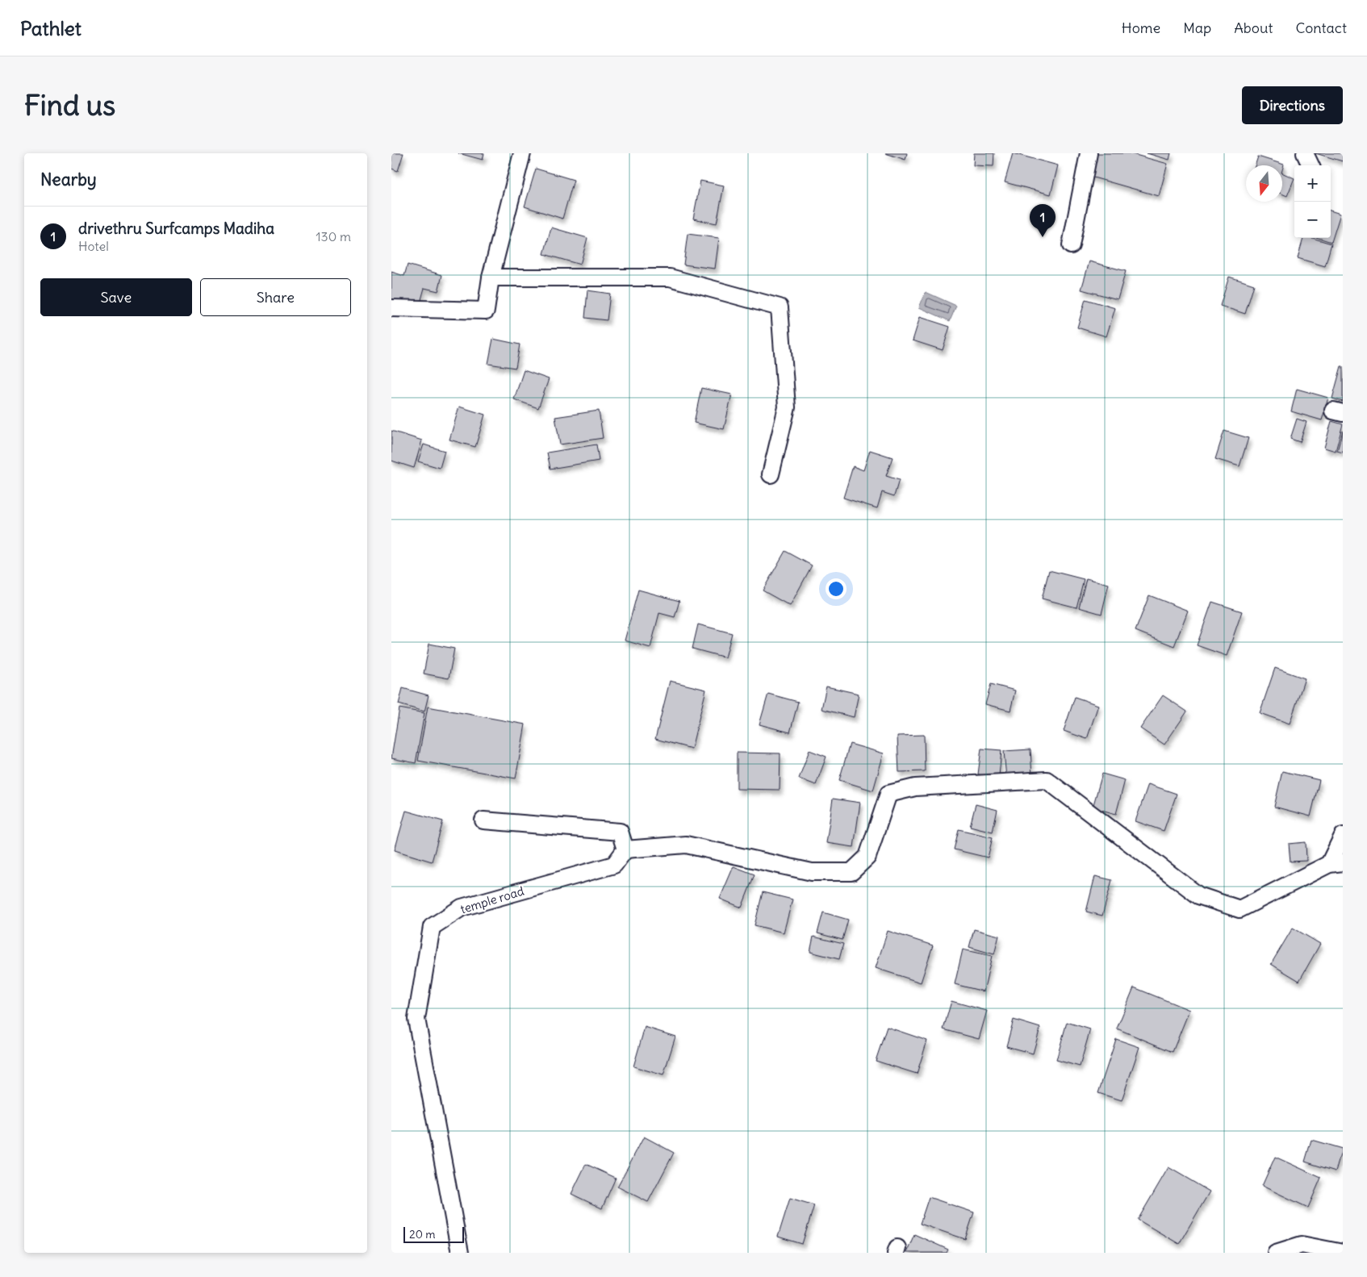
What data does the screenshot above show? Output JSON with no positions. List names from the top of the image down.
{
  "streets": {
    "street": ["temple road"]
  },
  "scale_bar": "20 m",
  "north": "bottom",
  "page": {
    "header": "Pathlet",
    "nav": [
      "Home",
      "Map",
      "About",
      "Contact"
    ],
    "buttons": [
      "Directions",
      ["Save", "Share"]
    ],
    "title": "Find us",
    "heading": "Nearby",
    "map_buttons": ["+", "−"],
    "pins": "1",
    "list": [
      {
        "mark": "1",
        "name": "drivethru Surfcamps Madiha",
        "note": "Hotel",
        "value": "130 m"
      }
    ],
    "scale": "20 m"
  }
}
